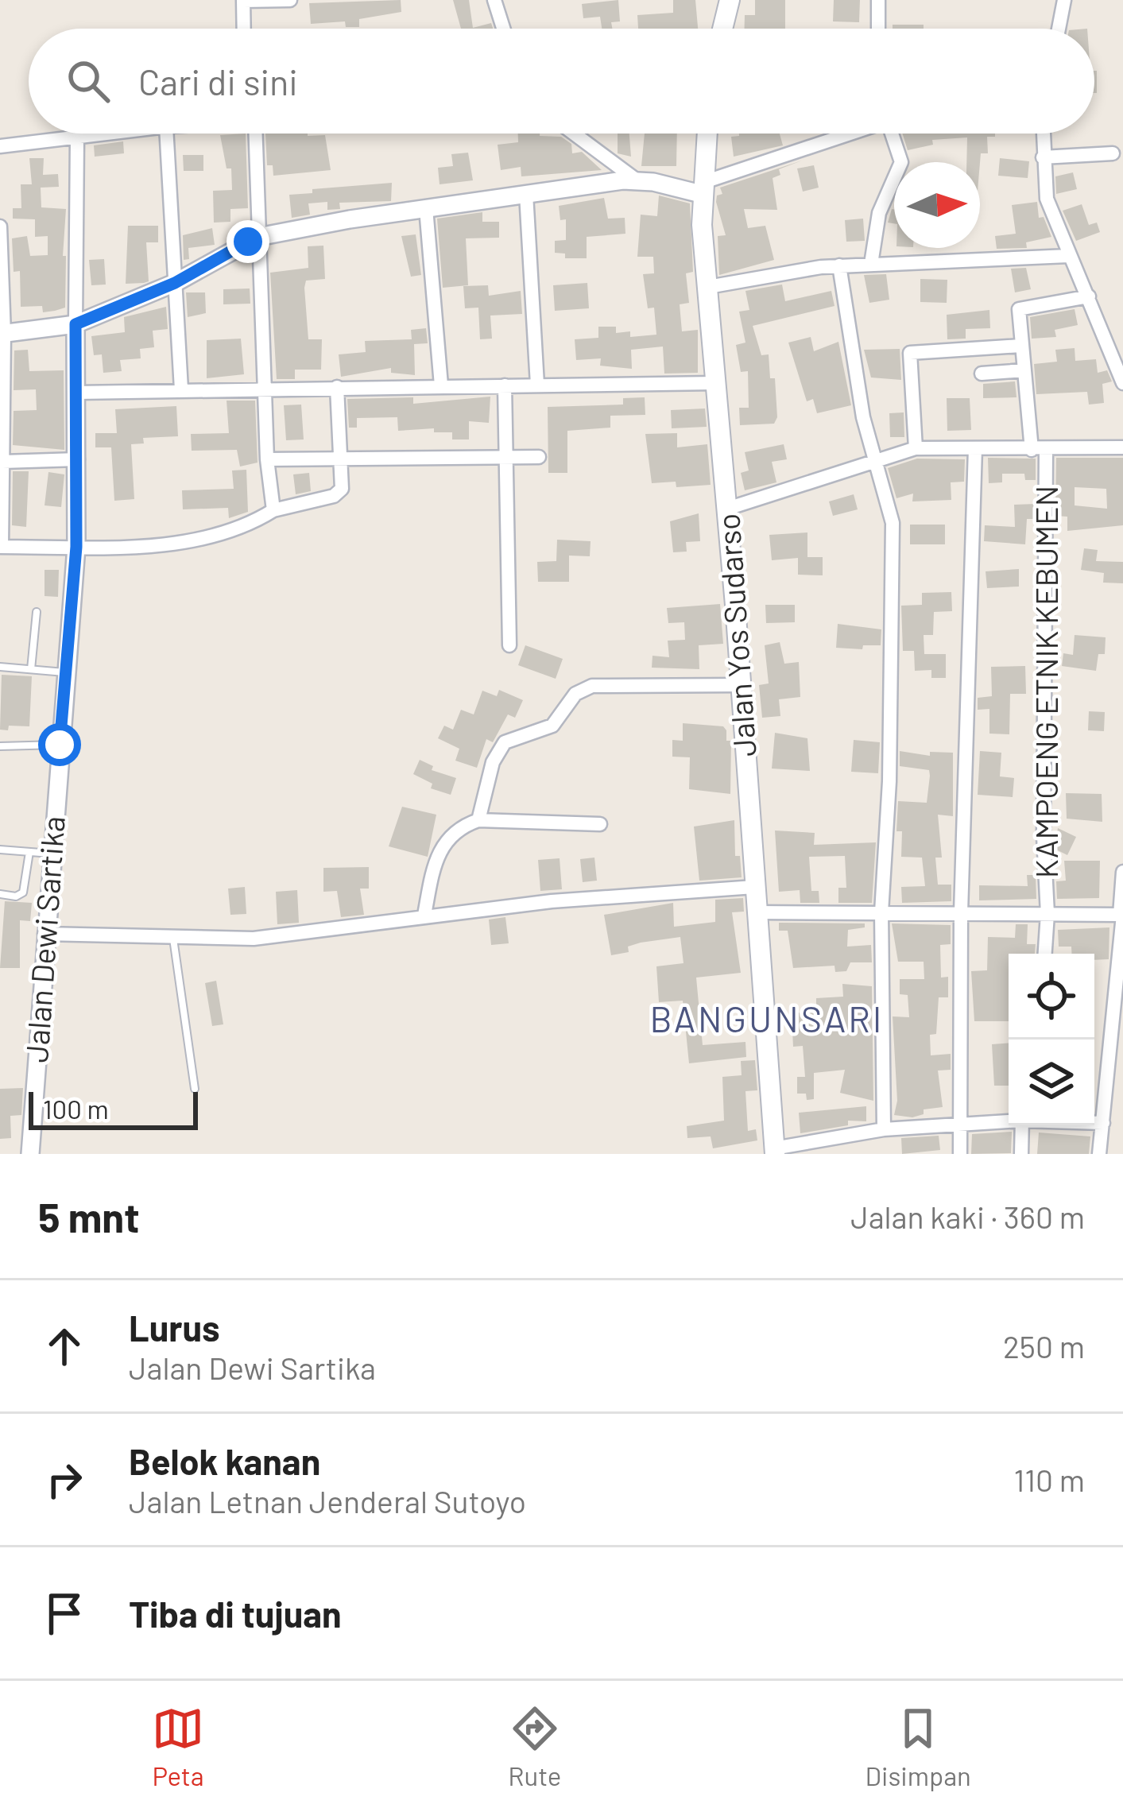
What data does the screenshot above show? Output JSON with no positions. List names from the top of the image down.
{
  "streets": {
    "main road": ["Jalan Yos Sudarso"],
    "street": ["KAMPOENG ETNIK KEBUMEN", "Jalan Dewi Sartika"]
  },
  "districts": ["BANGUNSARI"],
  "scale_bar": "100 m",
  "north": "right",
  "page": {
    "search": "Cari di sini",
    "scale": "100 m",
    "heading": ["5 mnt", "Jalan kaki · 360 m"],
    "list": [
      ["Lurus", "Jalan Dewi Sartika", "250 m"],
      ["Belok kanan", "Jalan Letnan Jenderal Sutoyo", "110 m"],
      "Tiba di tujuan"
    ],
    "nav": ["Peta", "Rute", "Disimpan"]
  }
}
